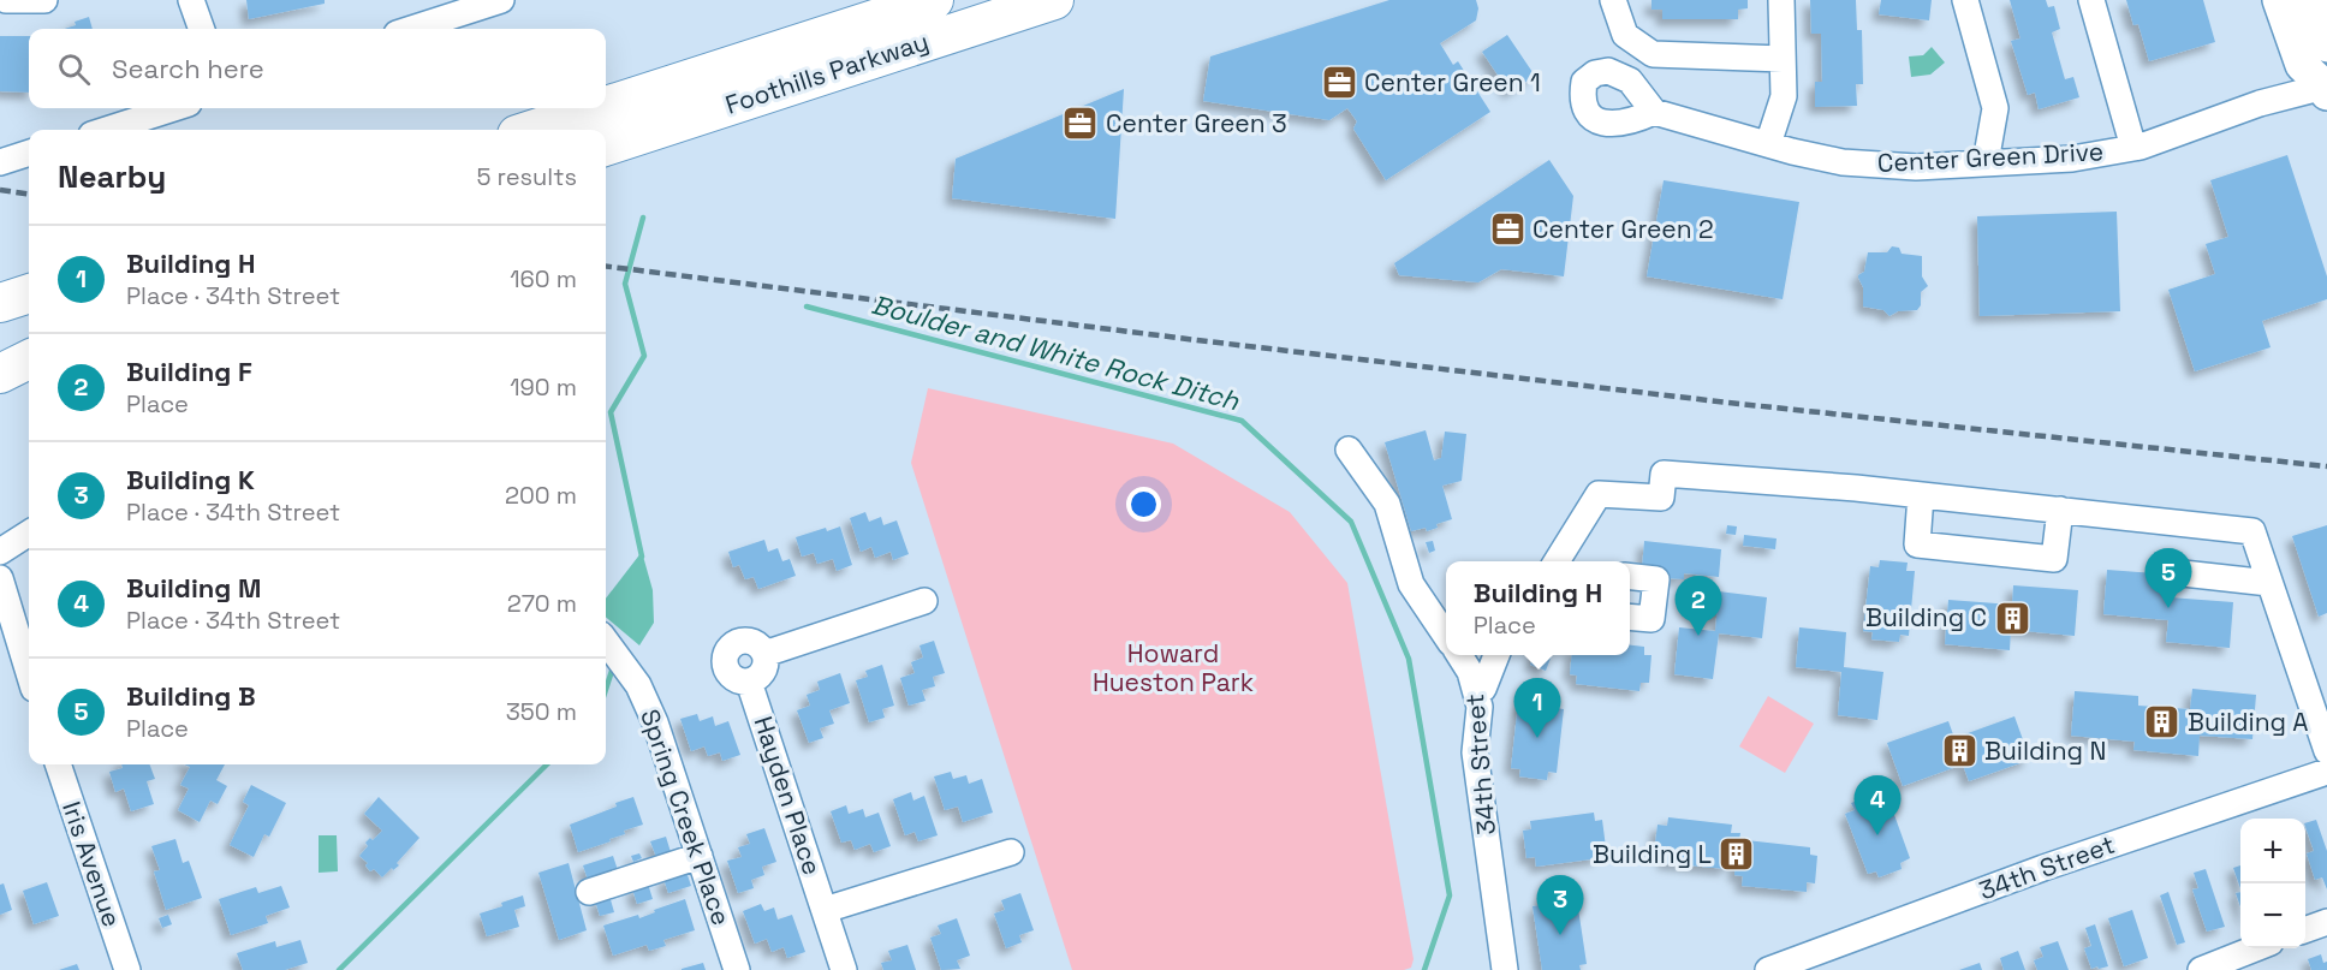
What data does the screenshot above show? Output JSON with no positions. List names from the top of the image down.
{
  "streets": {
    "highway": ["Foothills Parkway"],
    "street": [
      "Center Green Drive",
      "34th Street",
      "Hayden Place",
      "Spring Creek Place",
      "Iris Avenue"
    ]
  },
  "water": ["Boulder and White Rock Ditch"],
  "parks": ["Howard Hueston Park"],
  "places": {
    "office": ["Center Green 1", "Center Green 3", "Center Green 2"],
    "building": [
      "Building C",
      "Building A",
      "Building N",
      "Building L"
    ]
  },
  "page": {
    "search": "Search here",
    "heading": ["Nearby", "5 results"],
    "list": [
      {
        "mark": "1",
        "name": "Building H",
        "note": "Place · 34th Street",
        "value": "160 m"
      },
      {
        "mark": "2",
        "name": "Building F",
        "note": "Place",
        "value": "190 m"
      },
      {
        "mark": "3",
        "name": "Building K",
        "note": "Place · 34th Street",
        "value": "200 m"
      },
      {
        "mark": "4",
        "name": "Building M",
        "note": "Place · 34th Street",
        "value": "270 m"
      },
      {
        "mark": "5",
        "name": "Building B",
        "note": "Place",
        "value": "350 m"
      }
    ],
    "pins": [
      "5",
      "2",
      "1",
      "4",
      "3"
    ],
    "popup": ["Building H", "Place"],
    "map_buttons": ["+", "−"]
  }
}
